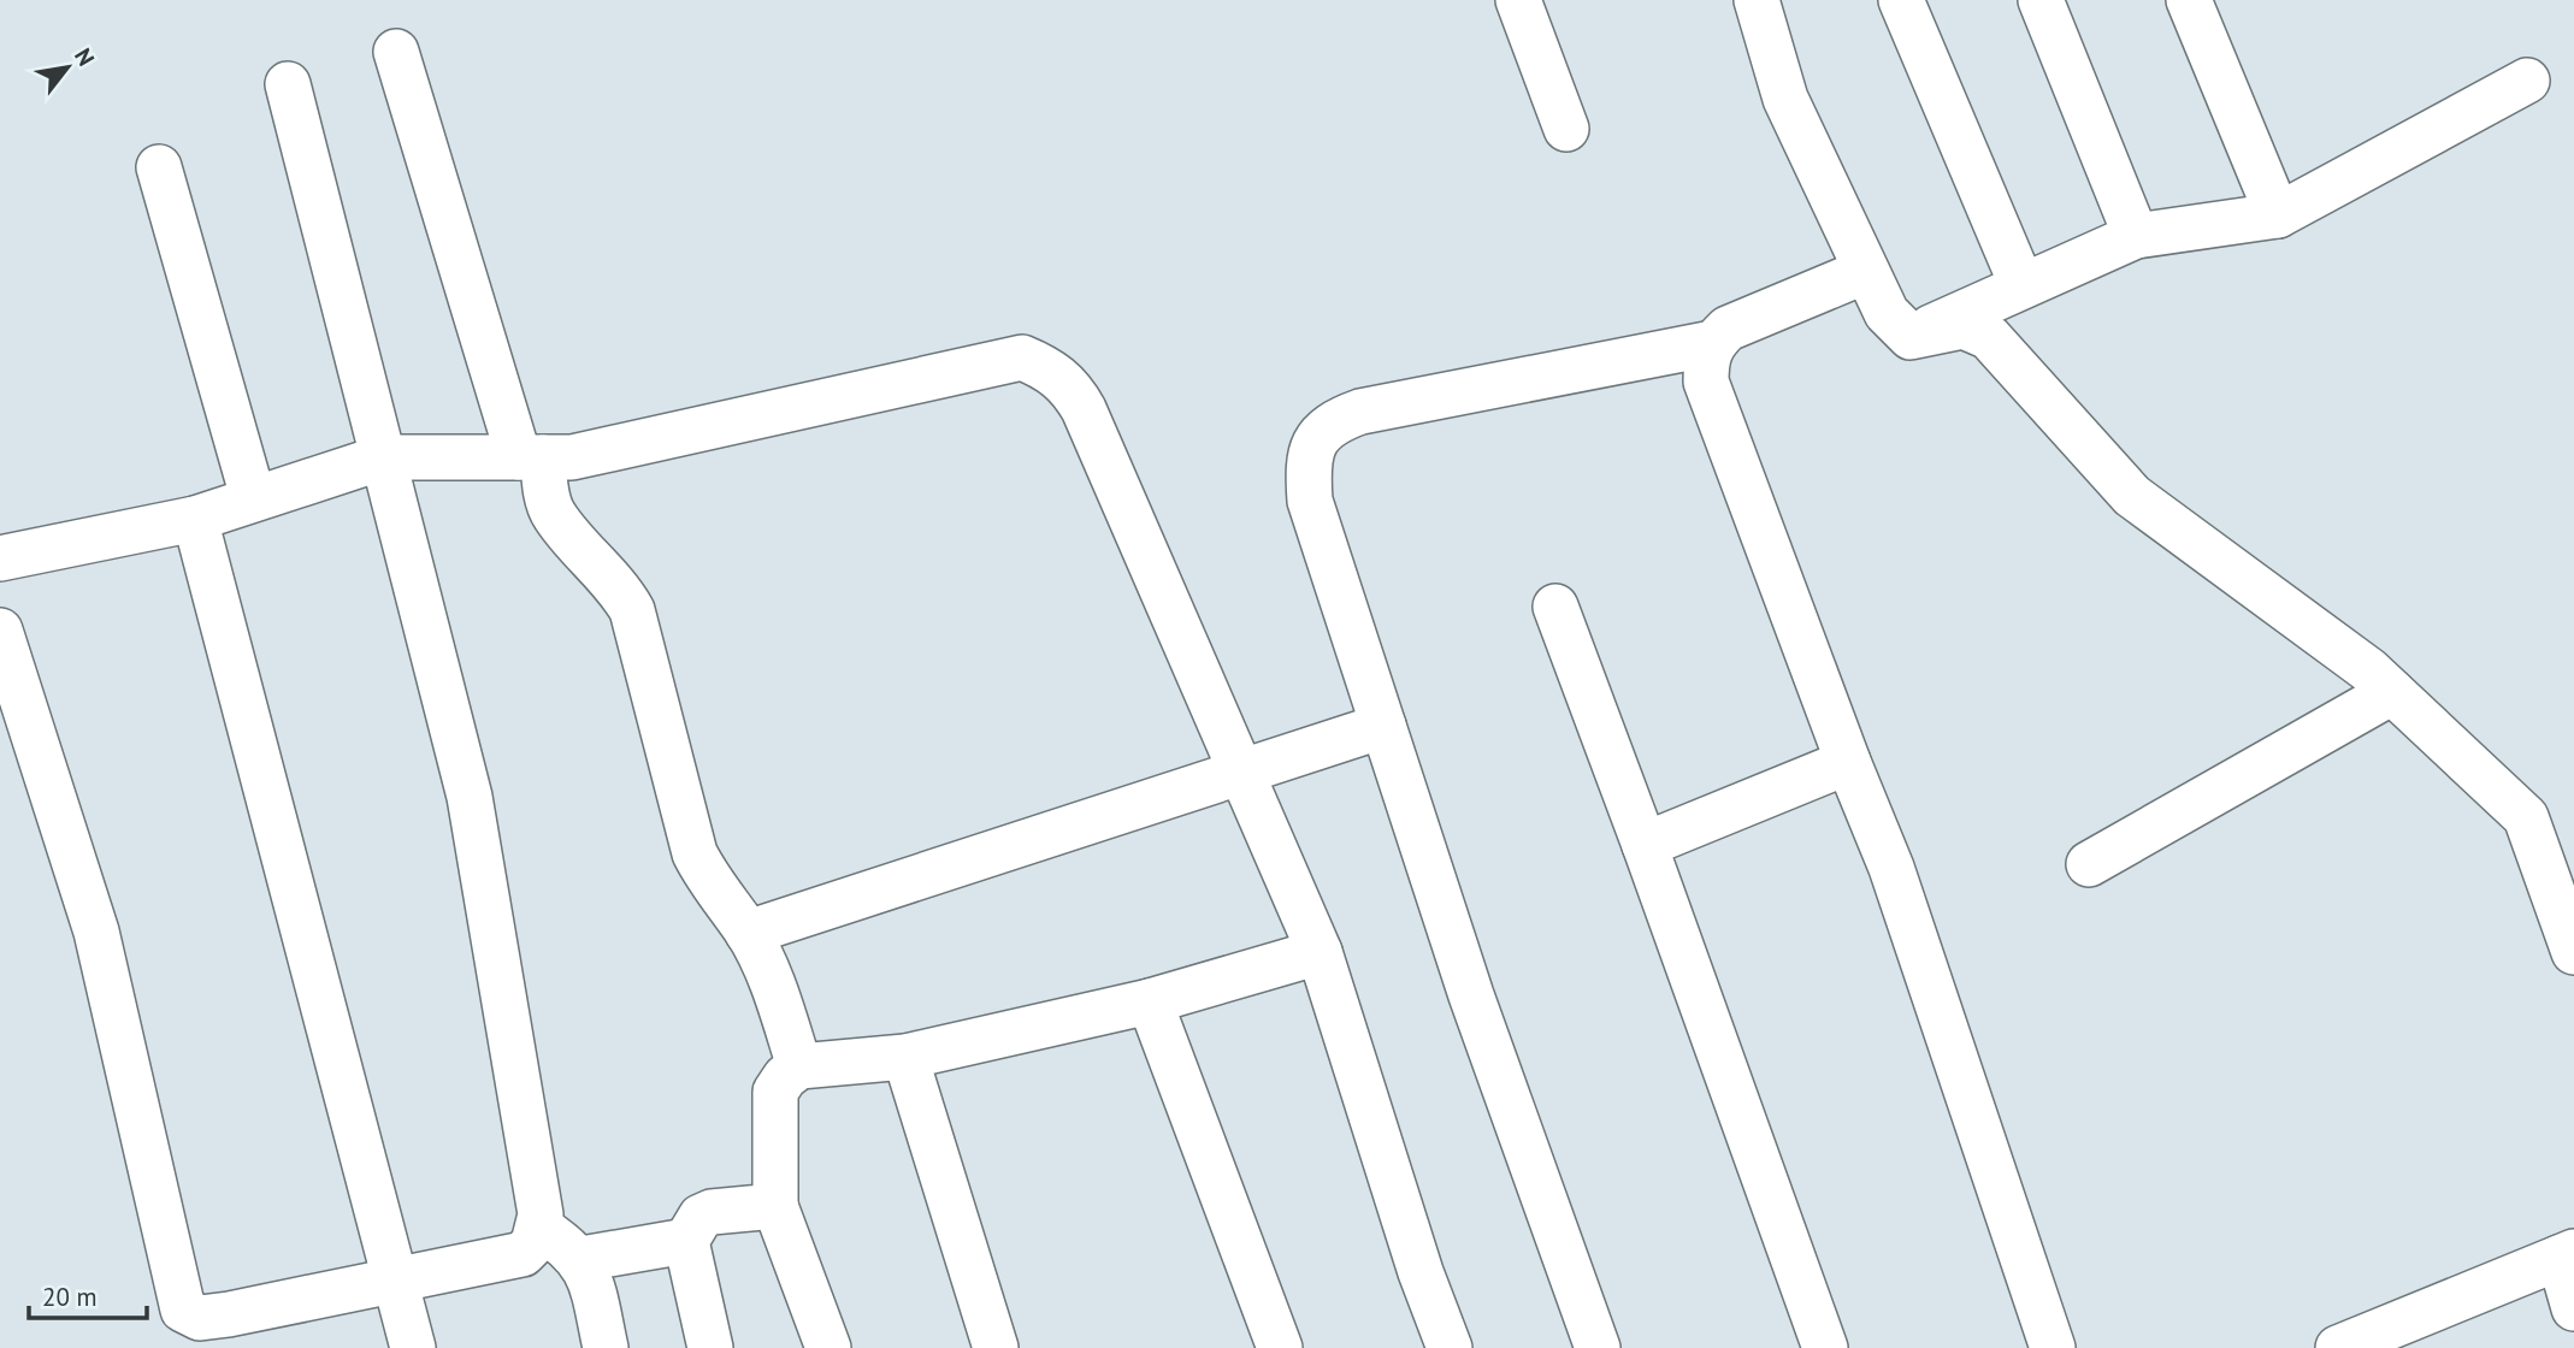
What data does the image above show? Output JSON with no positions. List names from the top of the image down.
{
  "scale_bar": "20 m",
  "north": "top right"
}
